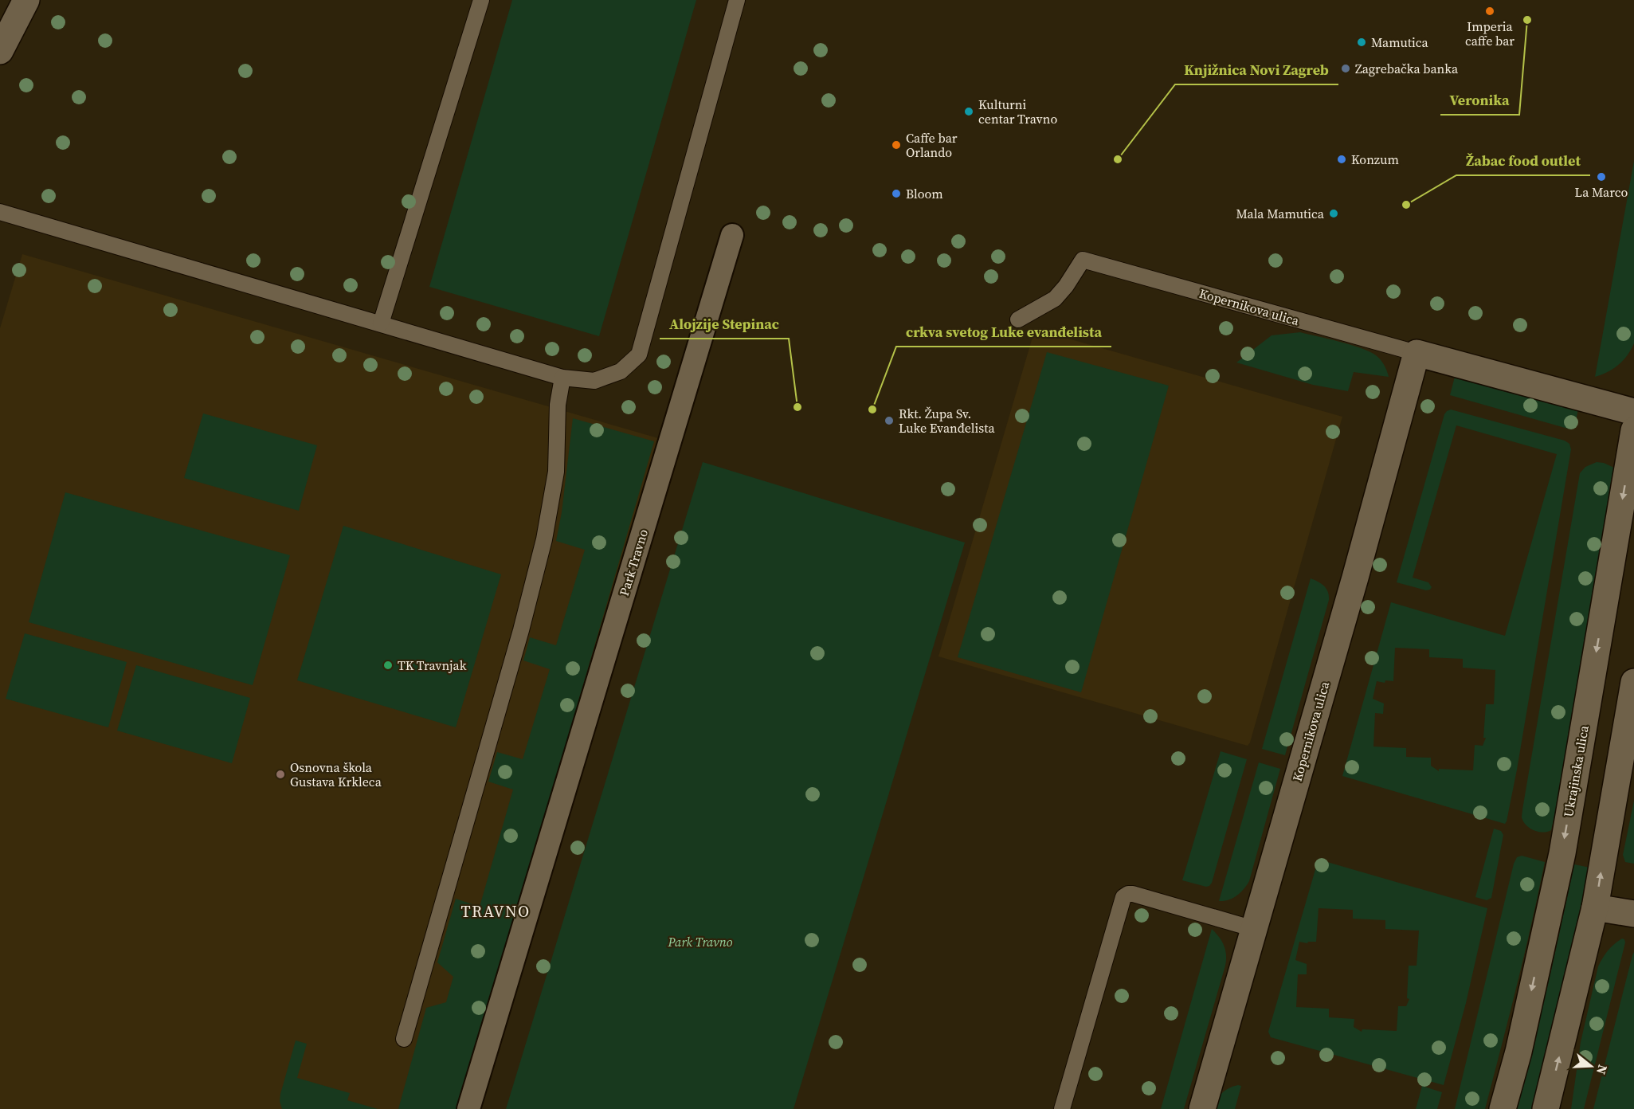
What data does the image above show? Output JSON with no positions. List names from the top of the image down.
{
  "streets": {
    "street": ["Kopernikova ulica", "Park Travno", "Ukrajinska ulica"]
  },
  "districts": ["TRAVNO"],
  "parks": ["Park Travno"],
  "places": [
    "Imperia caffe bar",
    "Veronika",
    "Mamutica",
    "Zagrebačka banka",
    "Kulturni centar Travno",
    "Caffe bar Orlando",
    "Knjižnica Novi Zagreb",
    "Konzum",
    "La Marco",
    "Bloom",
    "Žabac food outlet",
    "Mala Mamutica",
    "Alojzije Stepinac",
    "crkva svetog Luke evanđelista",
    "Rkt. Župa Sv. Luke Evanđelista",
    "TK Travnjak",
    "Osnovna škola Gustava Krkleca"
  ],
  "north": "right"
}
